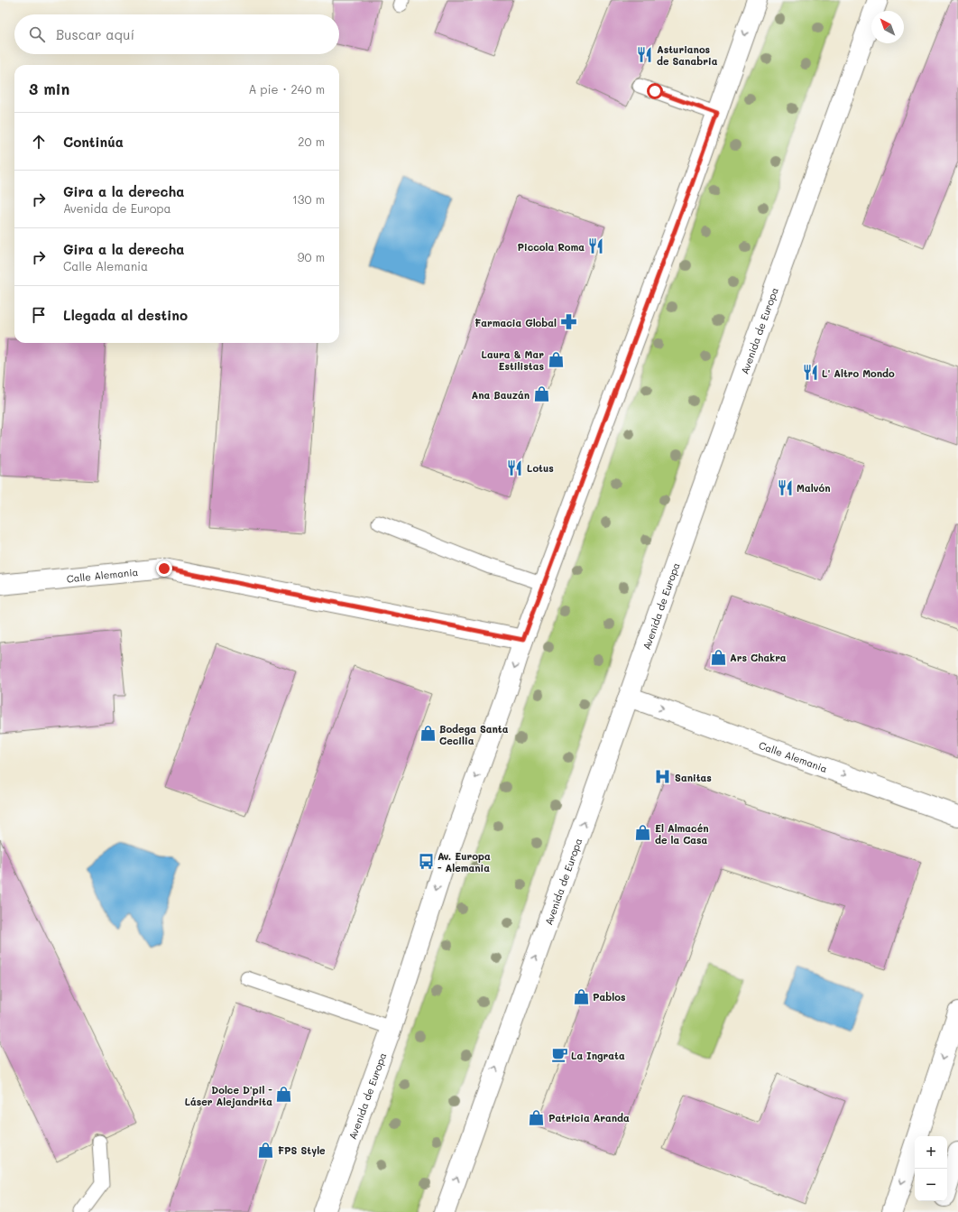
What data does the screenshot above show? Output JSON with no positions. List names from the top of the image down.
{
  "streets": {
    "main road": ["Avenida de Europa", "Calle Alemania"]
  },
  "crossings": [
    ["Avenida de Europa", "Calle Alemania"]
  ],
  "one_way": ["Calle Alemania"],
  "places": {
    "restaurant": [
      "Asturianos de Sanabria",
      "Piccola Roma",
      "L' Altro Mondo",
      "Lotus",
      "Malvón"
    ],
    "pharmacy": ["Farmacia Global"],
    "shop": [
      "Laura & Mar Estilistas",
      "Ana Bauzán",
      "Ars Chakra",
      "Bodega Santa Cecilia",
      "El Almacén de la Casa",
      "Pablos",
      "Dolce D'pil - Láser Alejandrita",
      "Patricia Aranda",
      "FPS Style"
    ],
    "hospital": ["Sanitas"],
    "bus stop": ["Av. Europa - Alemania"],
    "cafe": ["La Ingrata"]
  },
  "north": "top left",
  "page": {
    "search": "Buscar aquí",
    "heading": ["3 min", "A pie · 240 m"],
    "list": [
      ["Continúa", "20 m"],
      ["Gira a la derecha", "Avenida de Europa", "130 m"],
      ["Gira a la derecha", "Calle Alemania", "90 m"],
      "Llegada al destino"
    ],
    "map_buttons": ["+", "−"]
  }
}
